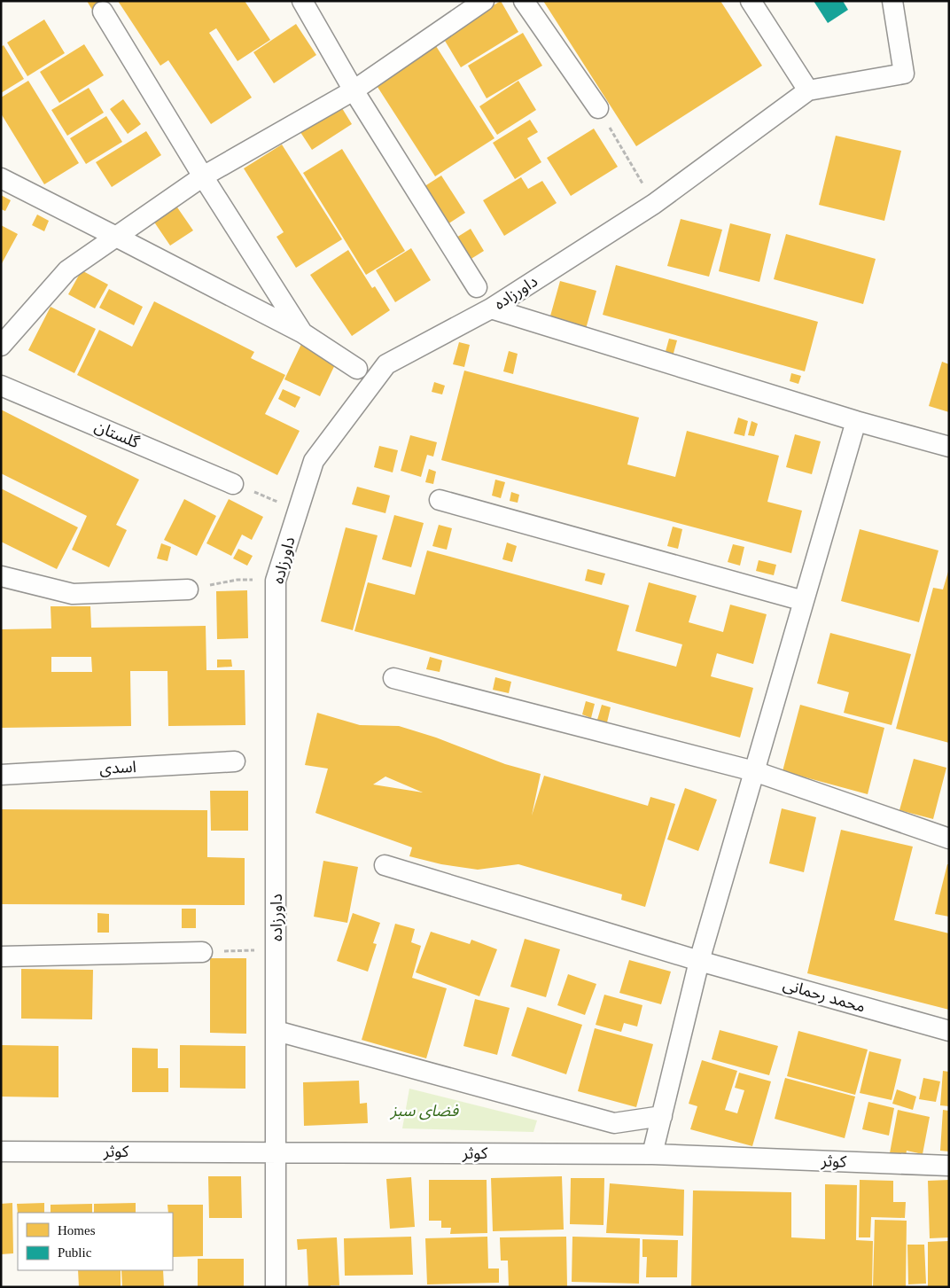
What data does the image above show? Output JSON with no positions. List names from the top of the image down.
{
  "streets": {
    "street": [
      "داورزاده",
      "گلستان",
      "اسدی",
      "محمد رحمانی",
      "کوثر"
    ]
  },
  "crossings": [
    ["داورزاده", "کوثر"]
  ],
  "parks": ["فضای سبز"],
  "legend": ["Homes", "Public"]
}
